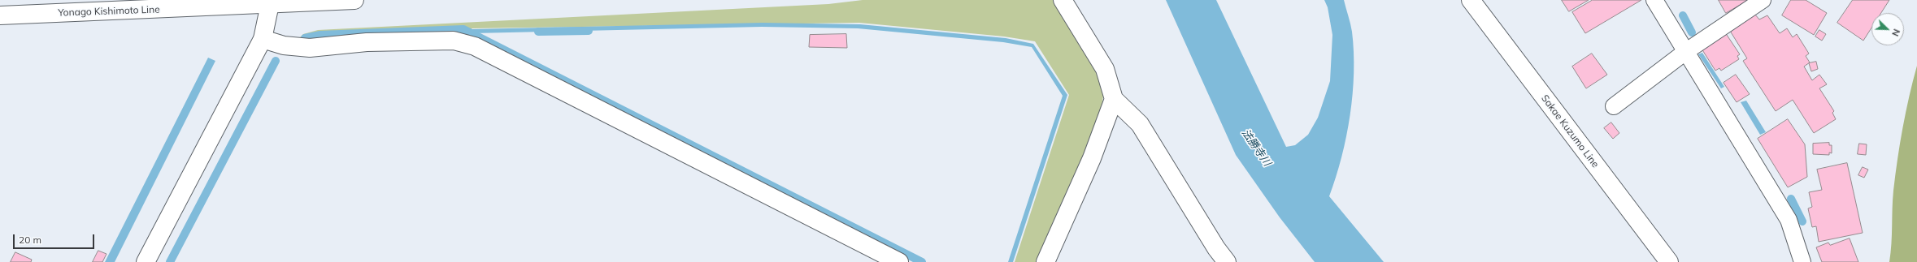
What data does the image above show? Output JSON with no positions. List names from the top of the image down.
{
  "streets": {
    "street": ["Yonago Kishimoto Line", "Sakae Kuzumo Line"]
  },
  "water": ["法勝寺川"],
  "scale_bar": "20 m",
  "north": "bottom right"
}
